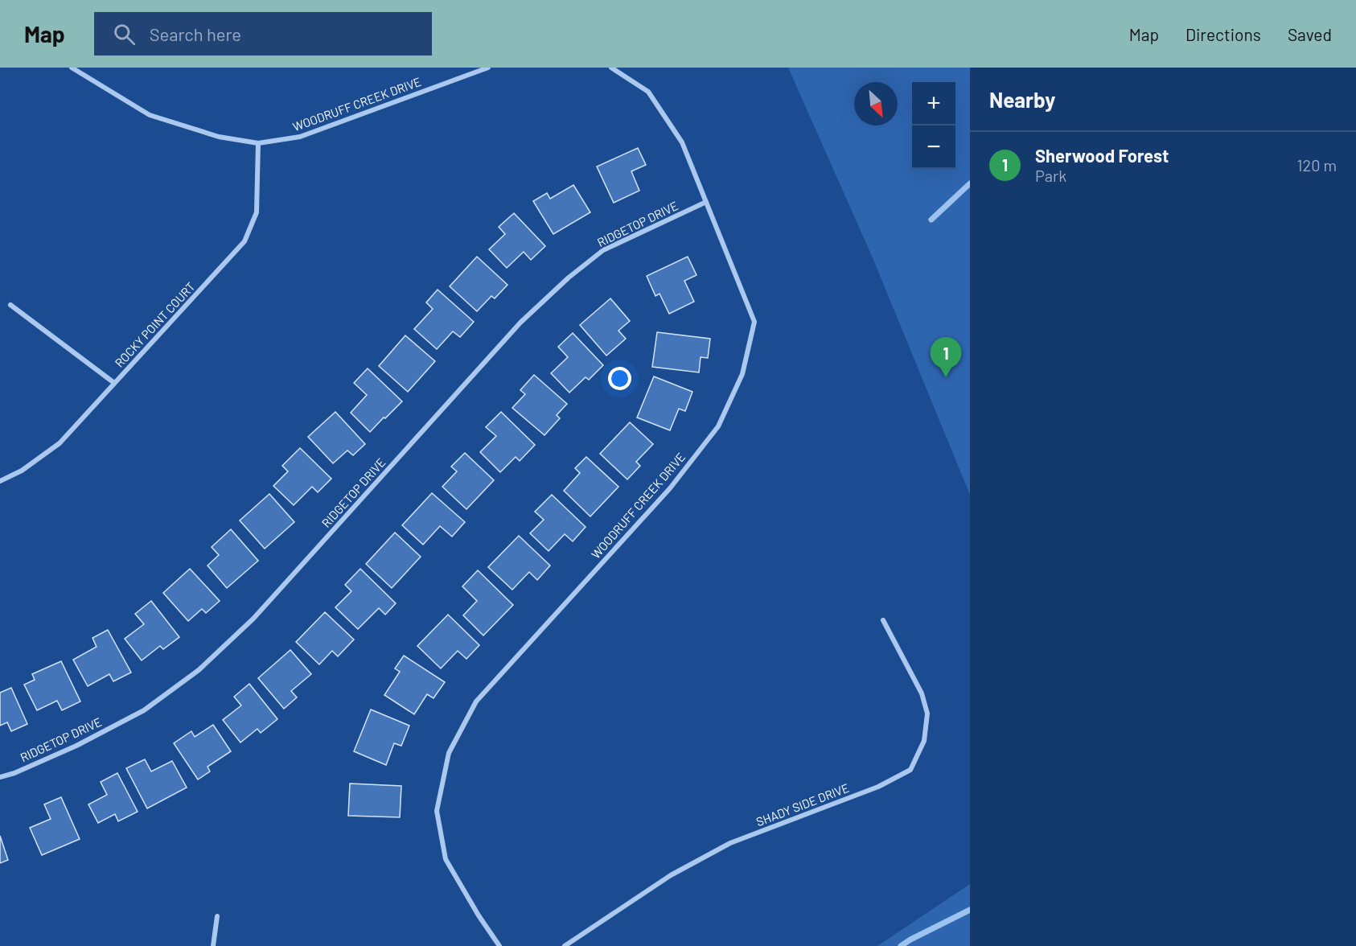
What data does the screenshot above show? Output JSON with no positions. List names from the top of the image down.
{
  "streets": {
    "street": [
      "WOODRUFF CREEK DRIVE",
      "RIDGETOP DRIVE",
      "ROCKY POINT COURT",
      "SHADY SIDE DRIVE"
    ]
  },
  "crossings": [
    ["WOODRUFF CREEK DRIVE", "RIDGETOP DRIVE"],
    ["WOODRUFF CREEK DRIVE", "ROCKY POINT COURT"]
  ],
  "north": "bottom right",
  "page": {
    "header": "Map",
    "search": "Search here",
    "nav": ["Map", "Directions", "Saved"],
    "heading": "Nearby",
    "map_buttons": ["+", "−"],
    "list": [
      {
        "mark": "1",
        "name": "Sherwood Forest",
        "note": "Park",
        "value": "120 m"
      }
    ],
    "pins": "1"
  }
}
